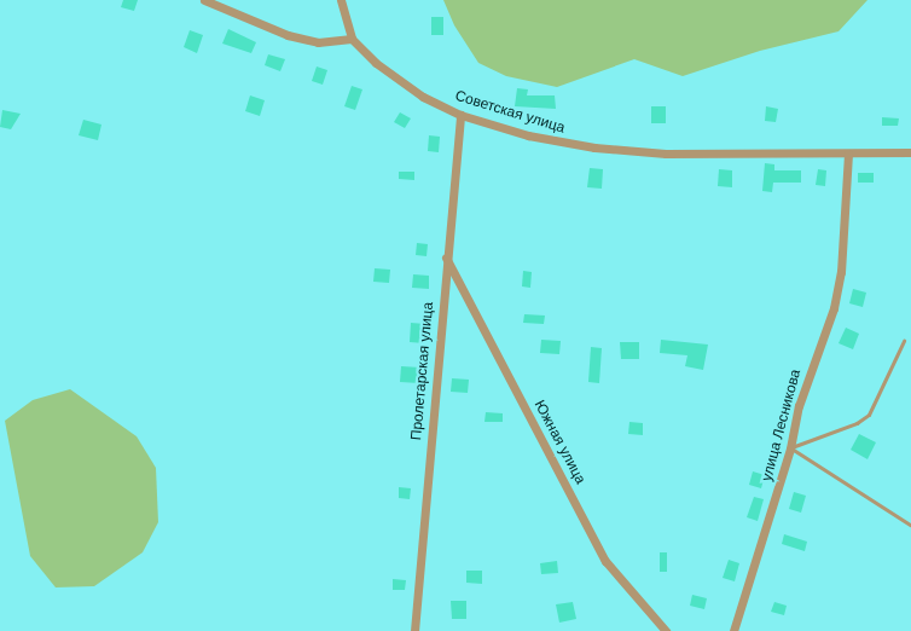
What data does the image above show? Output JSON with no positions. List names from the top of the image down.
{
  "streets": {
    "street": [
      "Советская улица",
      "Пролетарская улица",
      "улица Лесникова",
      "Южная улица"
    ]
  },
  "crossings": [
    ["Советская улица", "Пролетарская улица"],
    ["Советская улица", "улица Лесникова"],
    ["Пролетарская улица", "Южная улица"]
  ]
}
